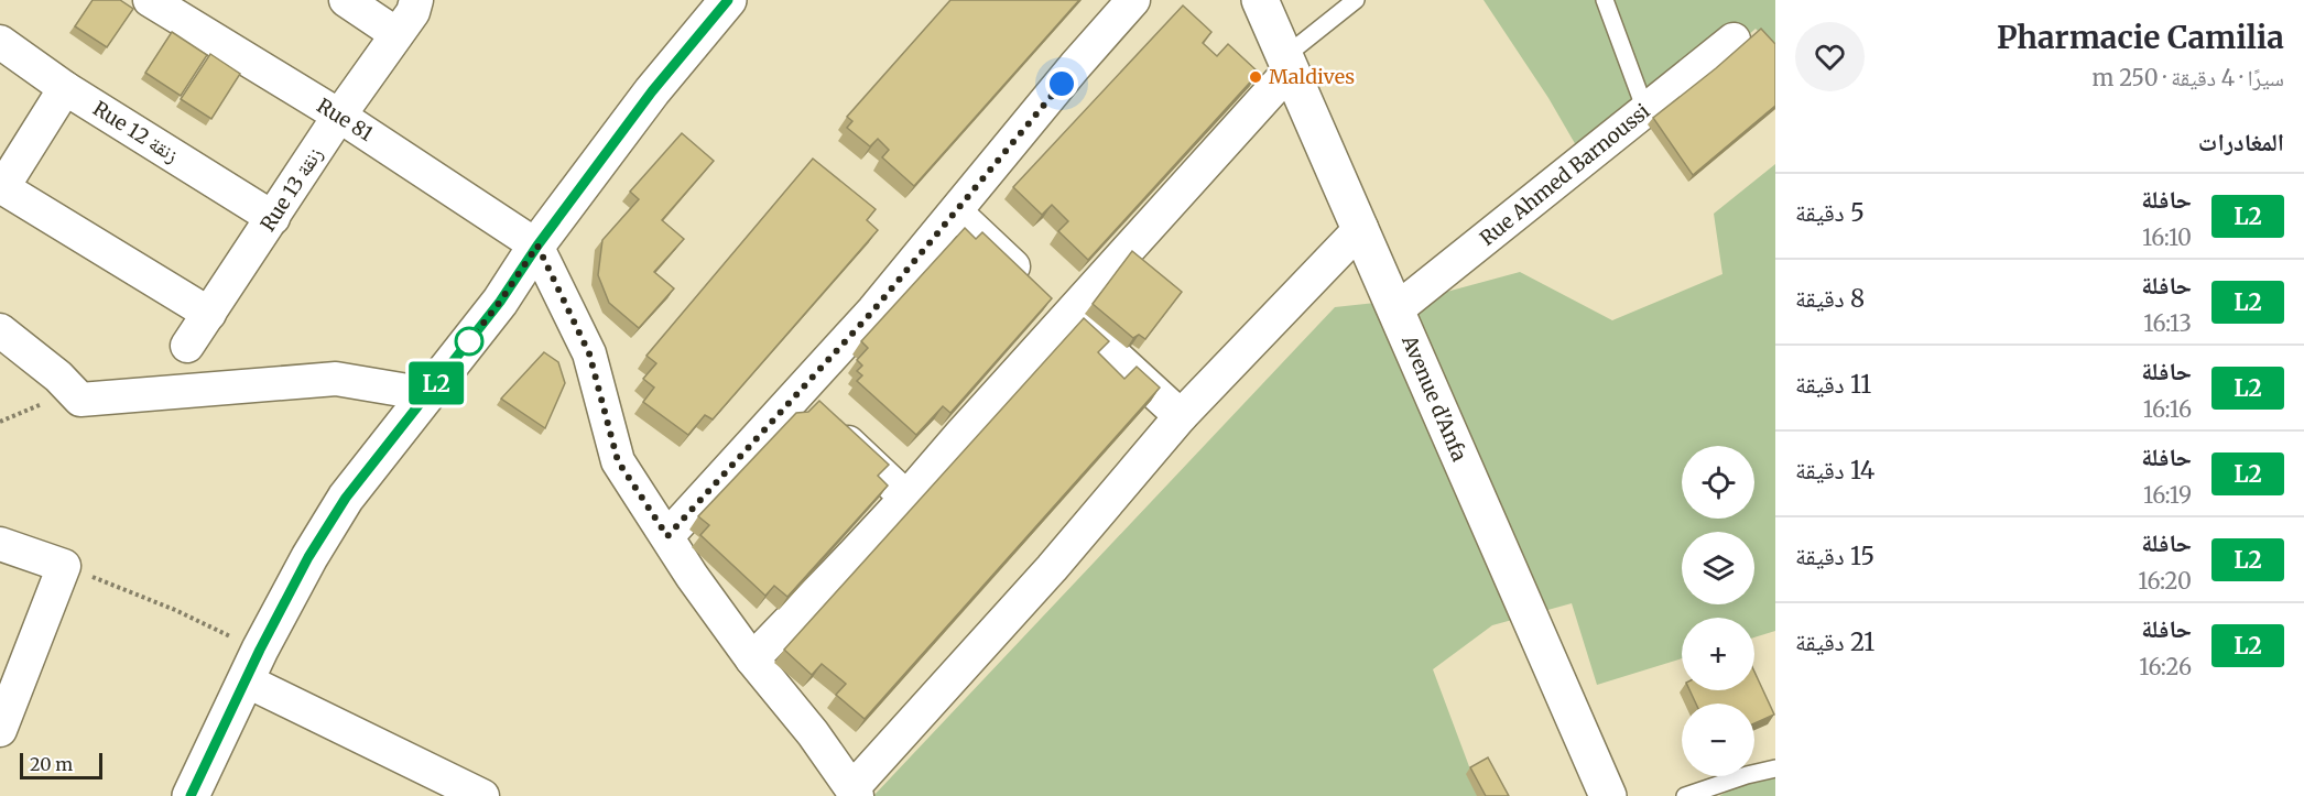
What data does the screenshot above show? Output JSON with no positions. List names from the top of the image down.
{
  "streets": {
    "main road": ["Avenue d'Anfa"],
    "street": [
      "Rue 81",
      "Rue 12 زنقة",
      "Rue Ahmed Barnoussi",
      "Rue 13 زنقة"
    ]
  },
  "crossings": [
    ["Rue 81", "Rue 13 زنقة"],
    ["Rue 12 زنقة", "Rue 13 زنقة"],
    ["Rue Ahmed Barnoussi", "Avenue d'Anfa"]
  ],
  "places": ["Maldives"],
  "lines": ["bus line L2"],
  "scale_bar": "20 m",
  "page": {
    "heading": [
      ["Pharmacie Camilia", "سيرًا · 4 دقيقة · 250 m"],
      "المغادرات"
    ],
    "on_map": "L2",
    "list": [
      {
        "mark": "L2",
        "name": "حافلة",
        "note": "16:10",
        "value": "5 دقيقة"
      },
      {
        "mark": "L2",
        "name": "حافلة",
        "note": "16:13",
        "value": "8 دقيقة"
      },
      {
        "mark": "L2",
        "name": "حافلة",
        "note": "16:16",
        "value": "11 دقيقة"
      },
      {
        "mark": "L2",
        "name": "حافلة",
        "note": "16:19",
        "value": "14 دقيقة"
      },
      {
        "mark": "L2",
        "name": "حافلة",
        "note": "16:20",
        "value": "15 دقيقة"
      },
      {
        "mark": "L2",
        "name": "حافلة",
        "note": "16:26",
        "value": "21 دقيقة"
      }
    ],
    "map_buttons": ["+", "−"],
    "scale": "20 m"
  }
}
